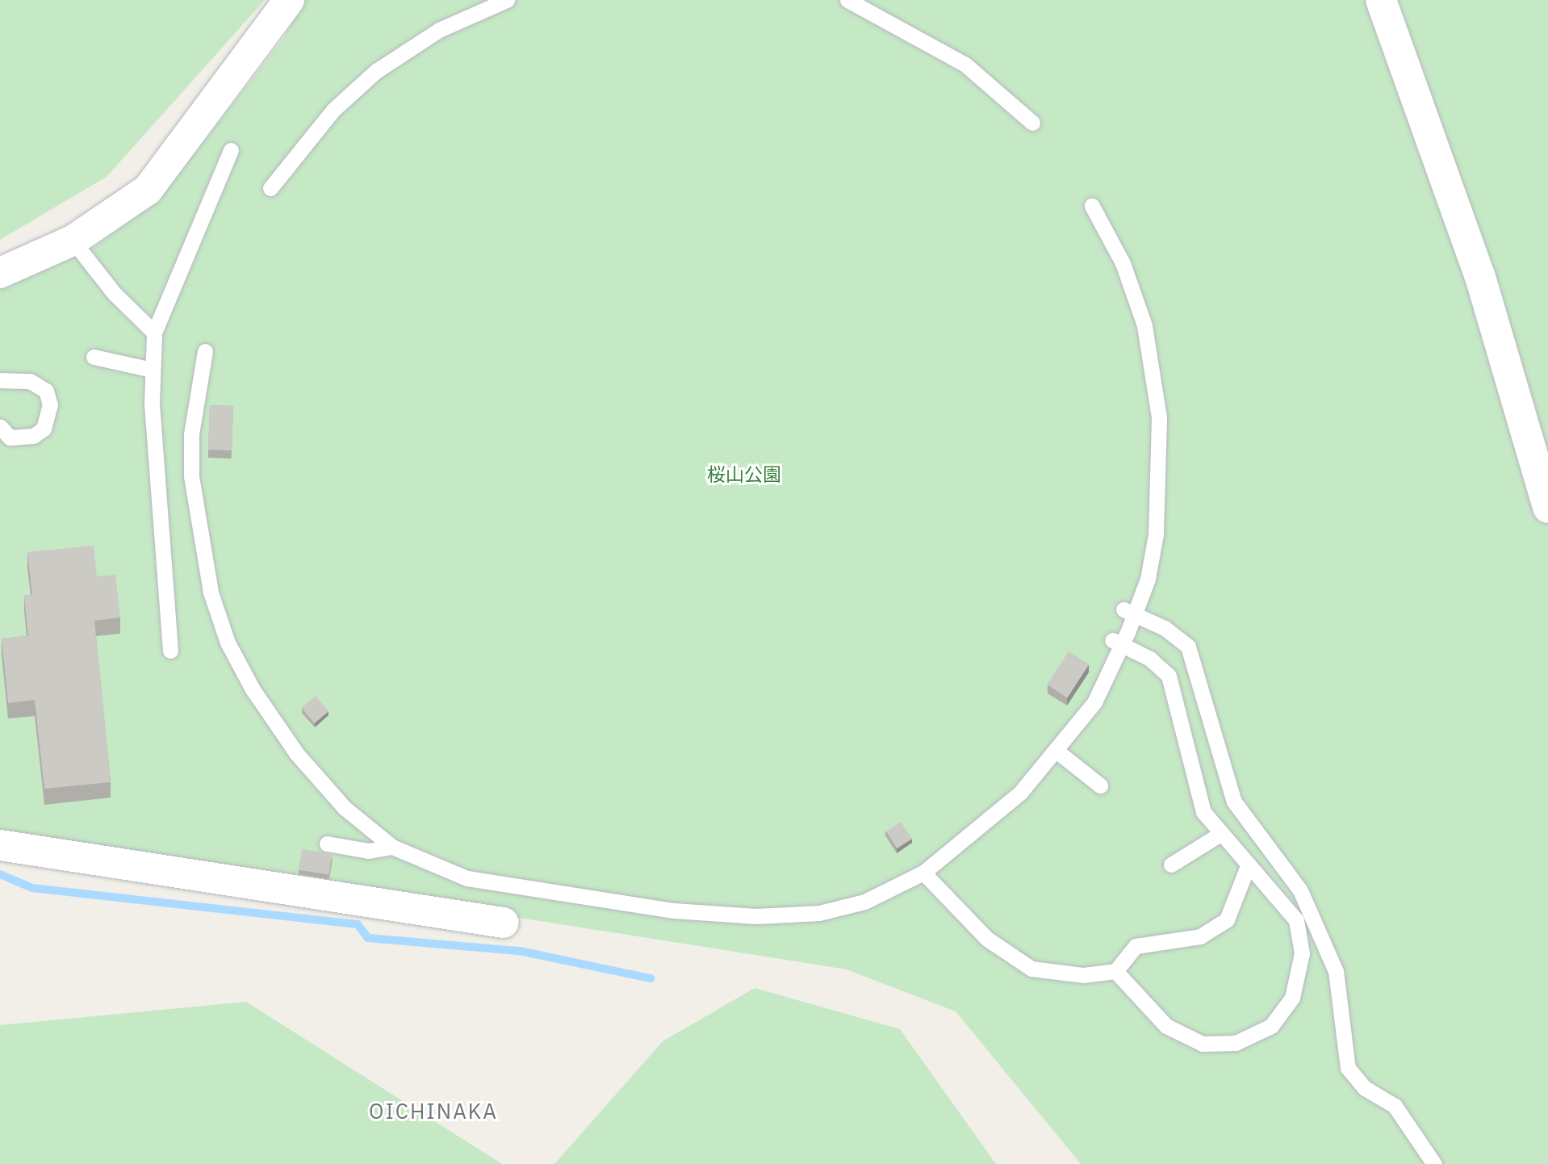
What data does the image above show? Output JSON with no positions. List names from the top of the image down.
{
  "districts": ["OICHINAKA"],
  "parks": ["桜山公園"]
}
